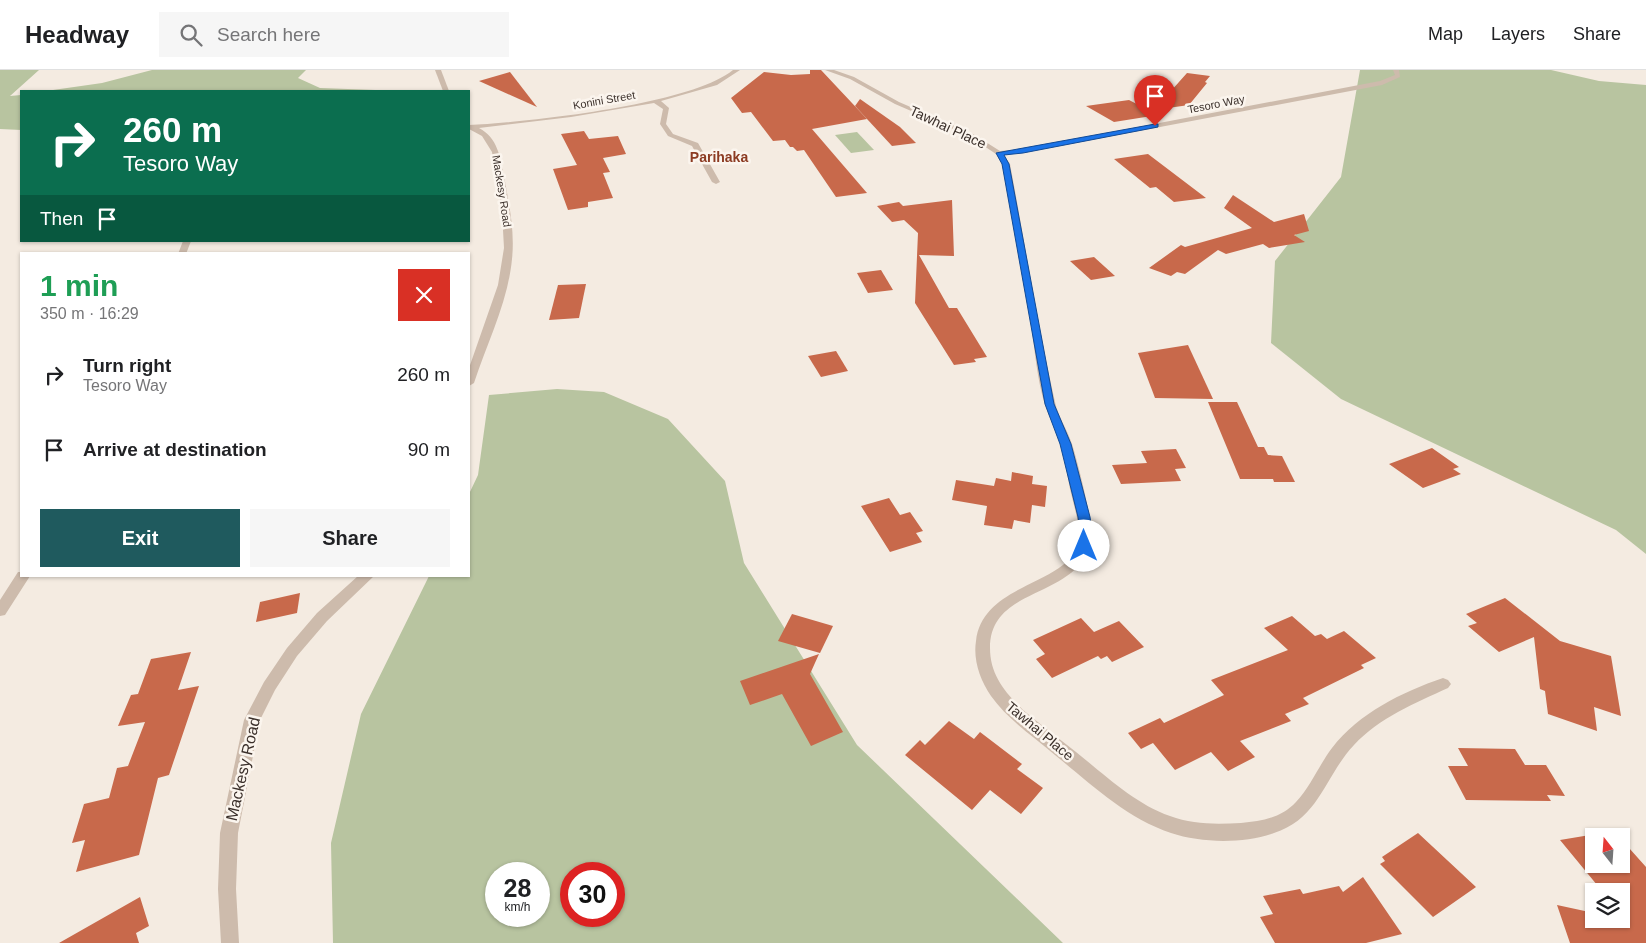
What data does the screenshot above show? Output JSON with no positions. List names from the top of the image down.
{
  "streets": {
    "street": [
      "Konini Street",
      "Tesoro Way",
      "Tawhai Place",
      "Mackesy Road"
    ]
  },
  "crossings": [
    ["Tesoro Way", "Tawhai Place"]
  ],
  "districts": ["Parihaka"],
  "north": "top",
  "page": {
    "header": "Headway",
    "search": "Search here",
    "nav": ["Map", "Layers", "Share"],
    "turn": ["260 m", "Tesoro Way"],
    "then": "Then",
    "heading": ["1 min", "350 m · 16:29"],
    "list": [
      {
        "name": "Turn right",
        "note": "Tesoro Way",
        "value": "260 m"
      },
      {
        "name": "Arrive at destination",
        "value": "90 m"
      }
    ],
    "buttons": ["Exit", "Share"],
    "speed": "28 km/h",
    "limit": "30"
  }
}
